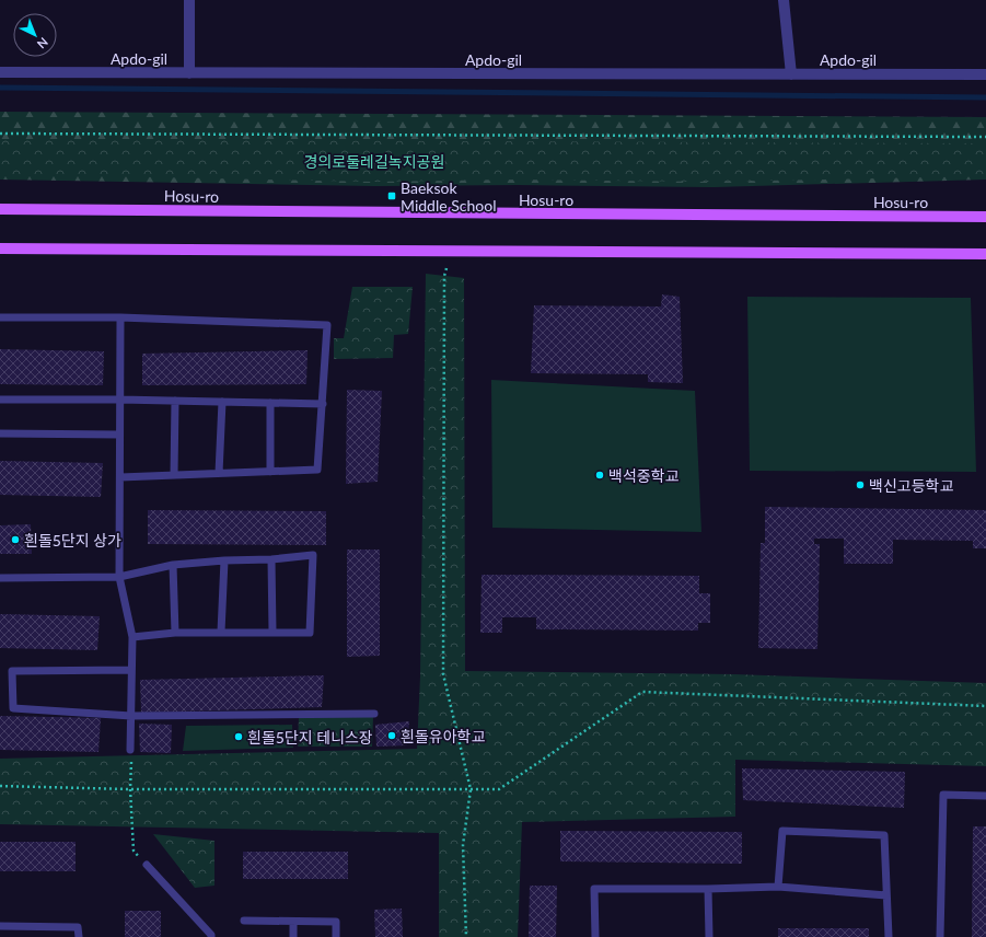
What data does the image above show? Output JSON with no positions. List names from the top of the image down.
{
  "streets": {
    "main road": ["Hosu-ro"],
    "street": ["Apdo-gil"]
  },
  "parks": ["경의로둘레길녹지공원"],
  "places": {
    "transit": ["Baeksok Middle School"],
    "other": [
      "백석중학교",
      "백신고등학교",
      "흰돌5단지 상가",
      "흰돌유아학교",
      "흰돌5단지 테니스장"
    ]
  },
  "north": "bottom right"
}
